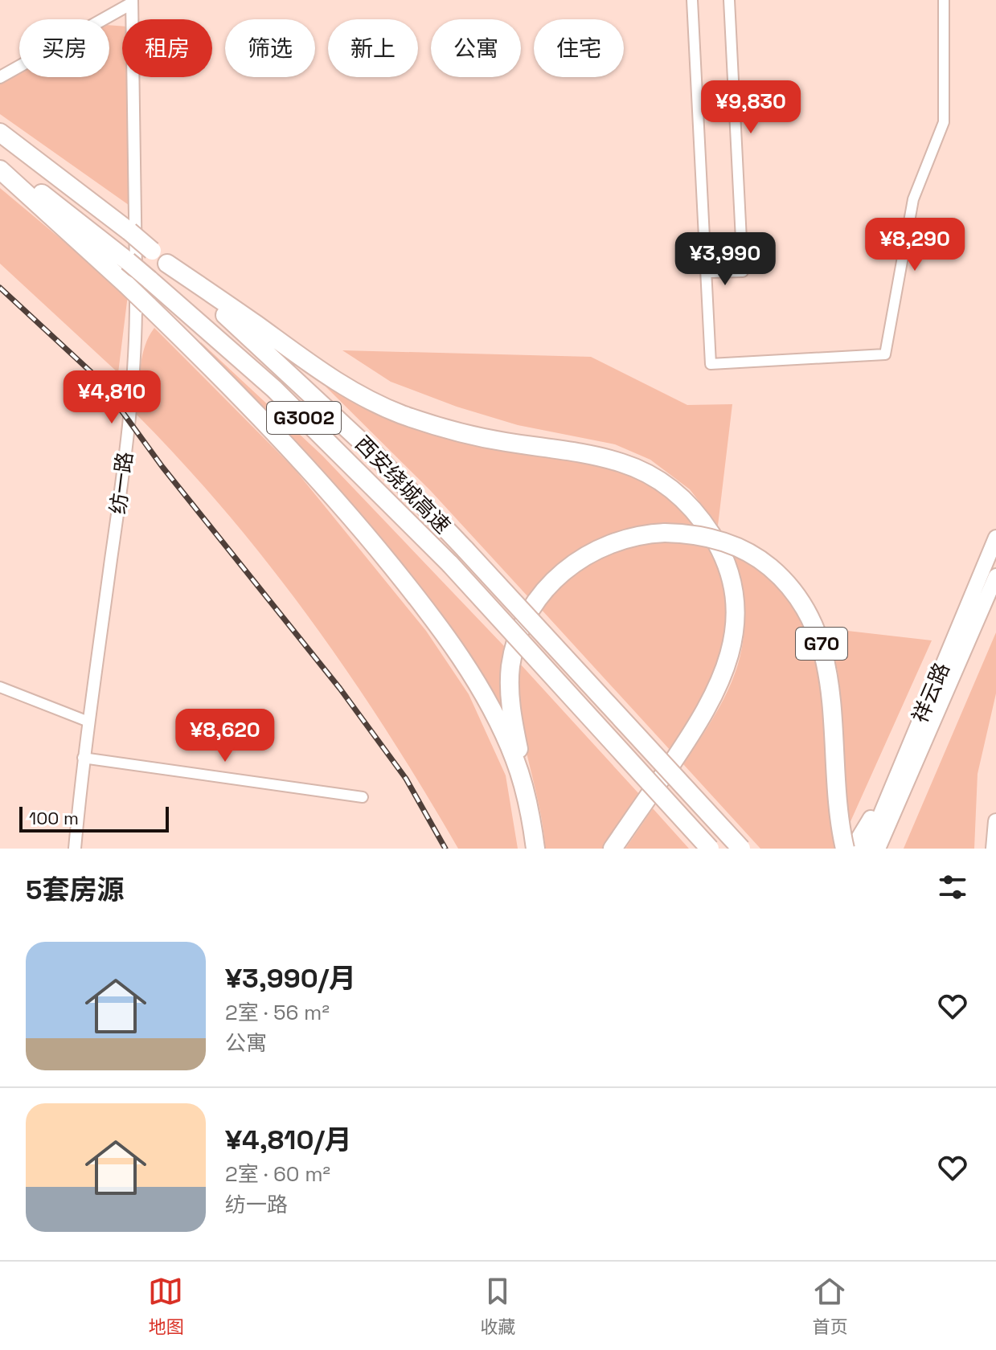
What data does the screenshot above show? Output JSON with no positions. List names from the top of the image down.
{
  "streets": {
    "highway": ["G3002", "西安绕城高速", "G70"],
    "main road": ["祥云路"],
    "street": ["纺一路"]
  },
  "scale_bar": "100 m",
  "page": {
    "chip": [
      "买房",
      "租房",
      "筛选",
      "新上",
      "公寓",
      "住宅"
    ],
    "price": [
      "¥9,830",
      "¥8,290",
      "¥3,990",
      "¥4,810",
      "¥8,620"
    ],
    "scale": "100 m",
    "heading": "5套房源",
    "list": [
      {
        "name": "¥3,990/月",
        "note": "2室 · 56 m² · 公寓"
      },
      {
        "name": "¥4,810/月",
        "note": "2室 · 60 m² · 纺一路"
      }
    ],
    "tabs": ["地图", "收藏", "首页"]
  }
}
